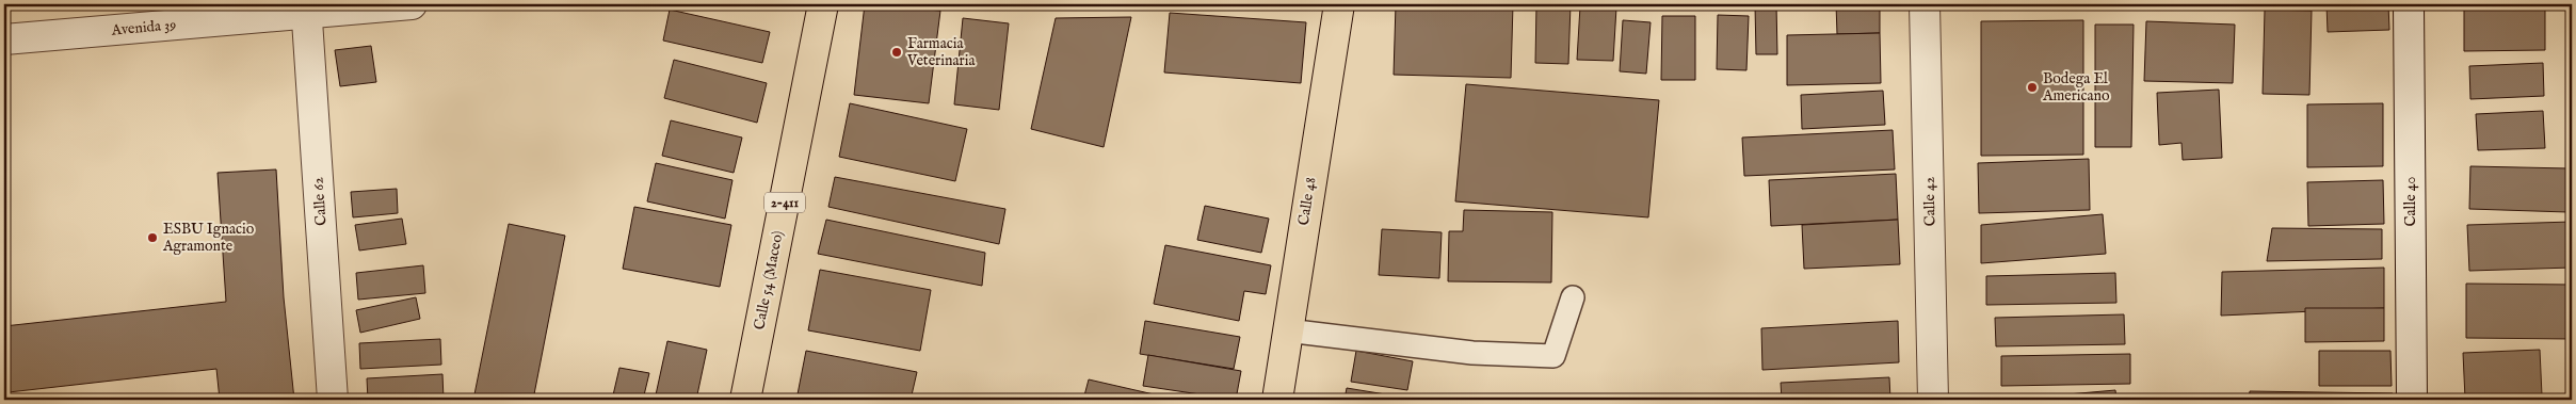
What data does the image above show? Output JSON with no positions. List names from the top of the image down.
{
  "streets": {
    "main road": ["Calle 48", "2-411", "Calle 54 (Maceo)"],
    "street": [
      "Avenida 39",
      "Calle 62",
      "Calle 42",
      "Calle 40"
    ]
  },
  "crossings": [
    ["Avenida 39", "Calle 62"]
  ],
  "places": ["Farmacia Veterinaria", "Bodega El Americano", "ESBU Ignacio Agramonte"]
}
